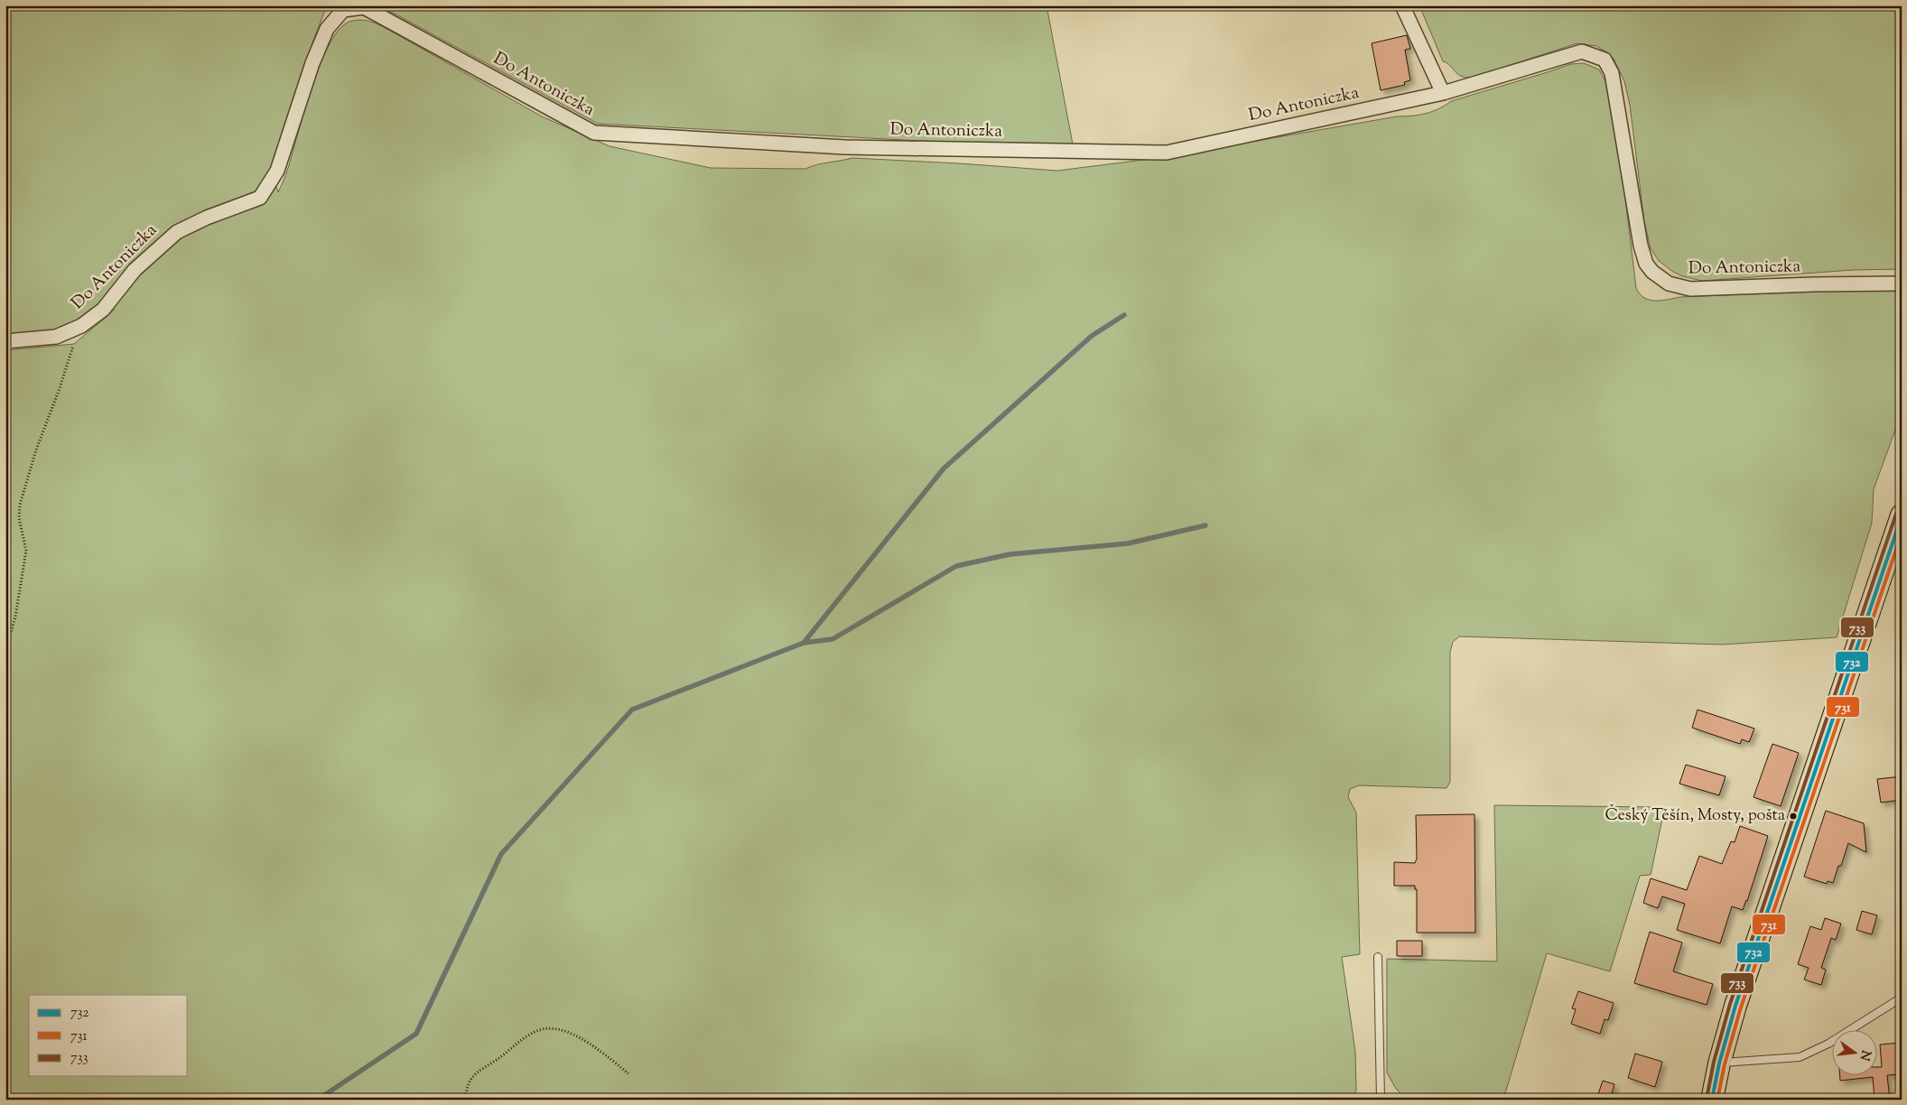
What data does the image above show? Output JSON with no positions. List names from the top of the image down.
{
  "streets": {
    "street": ["Do Antoniczka"]
  },
  "places": ["Český Těšín, Mosty, pošta"],
  "lines": ["transit line 733", "transit line 732", "transit line 731"],
  "legend": ["732", "731", "733"],
  "north": "right"
}
